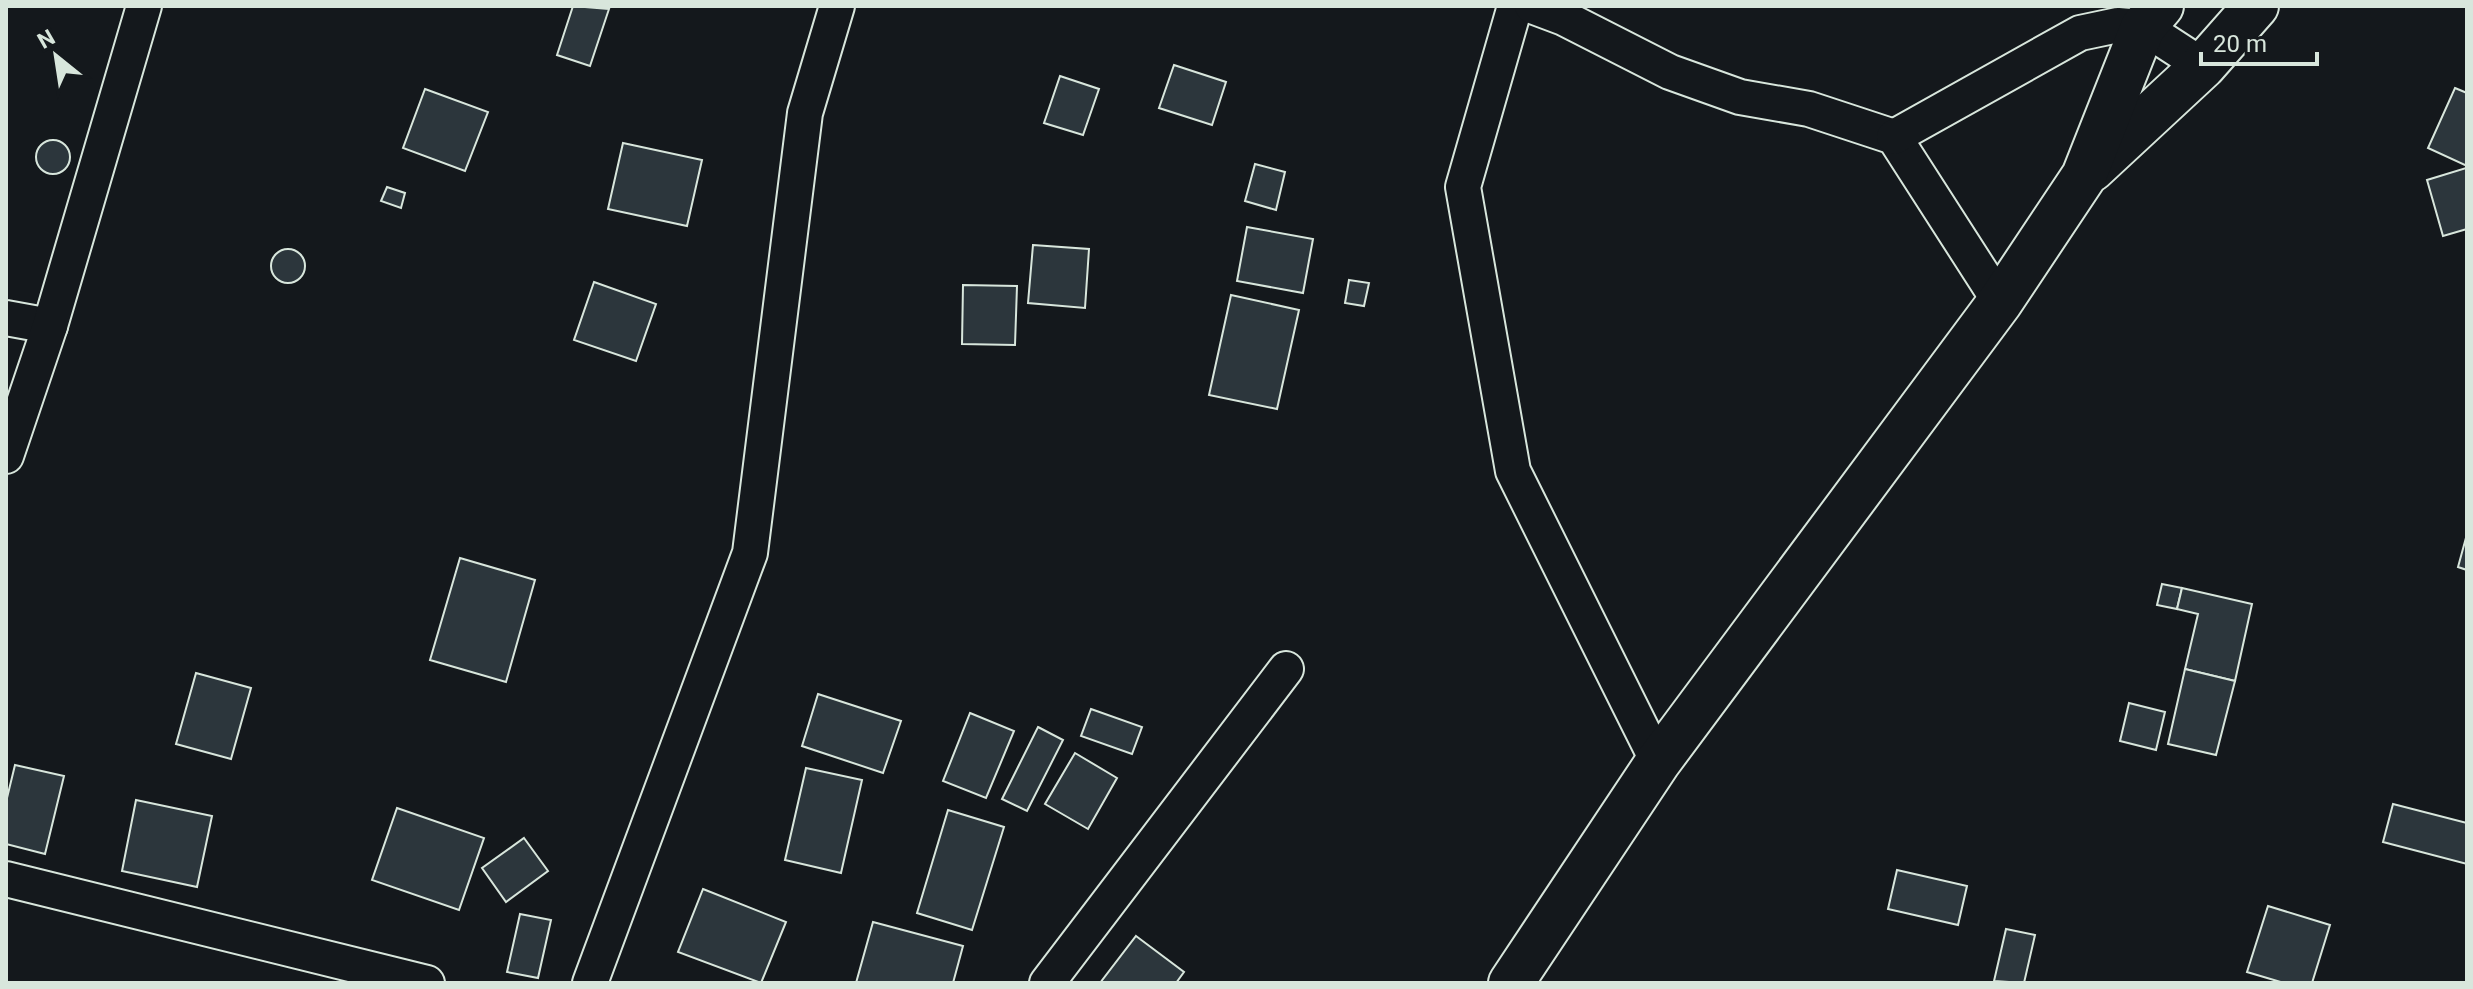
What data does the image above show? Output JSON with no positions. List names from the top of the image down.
{
  "scale_bar": "20 m",
  "north": "top left"
}
